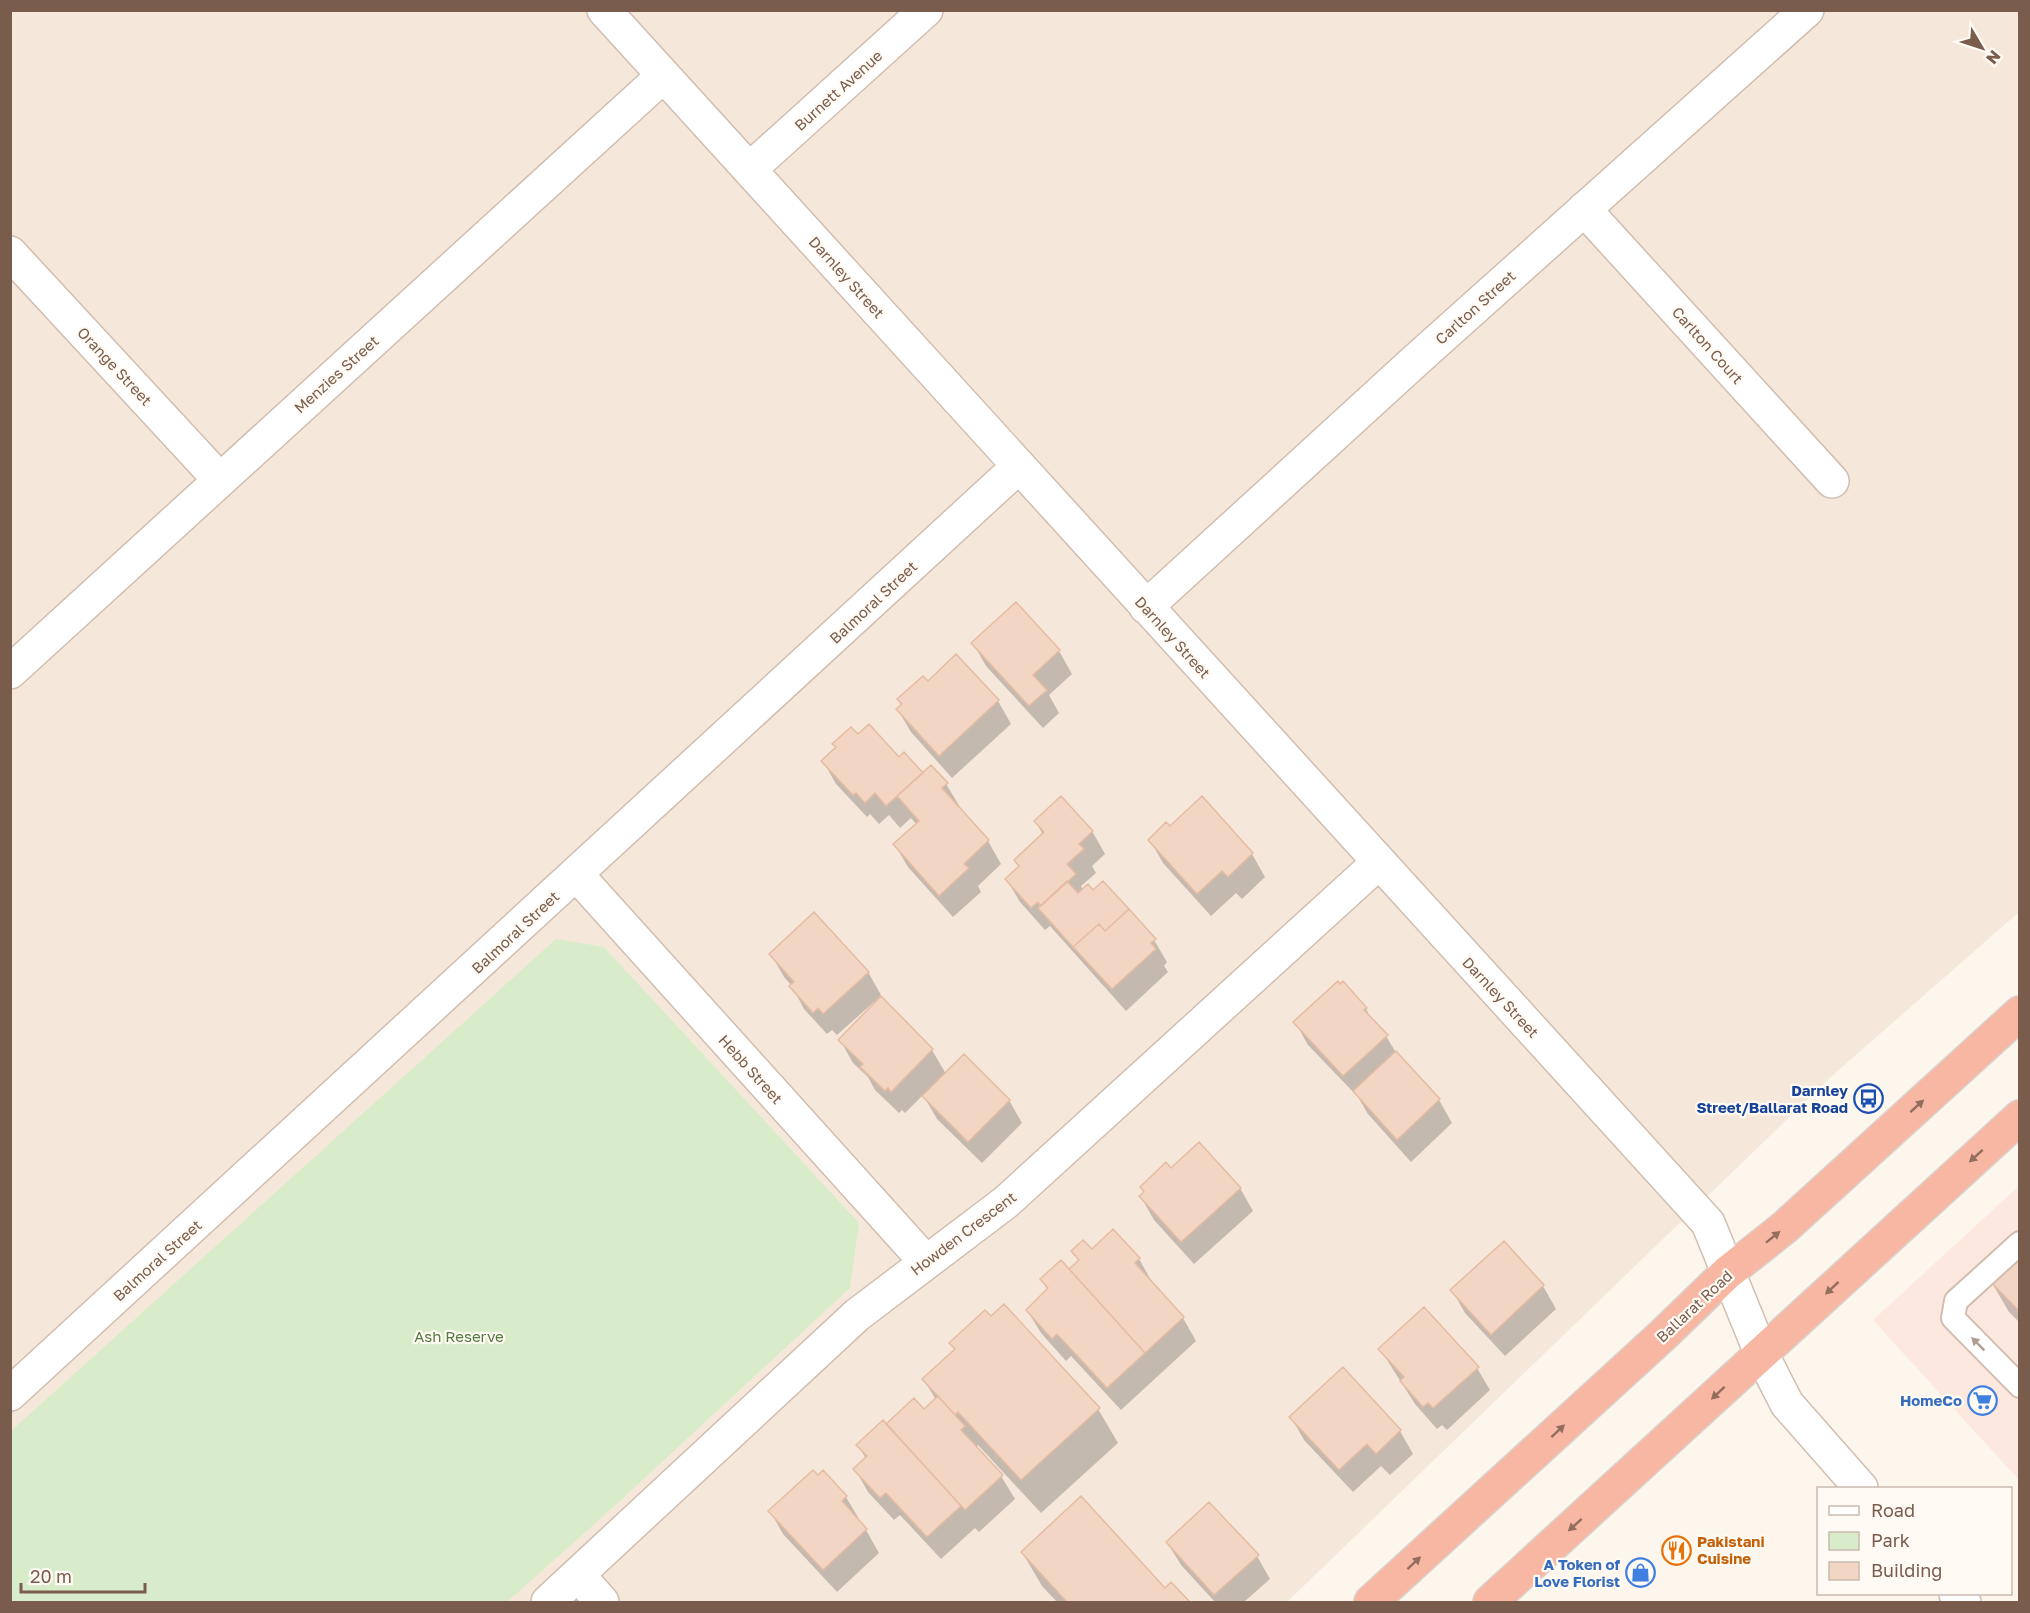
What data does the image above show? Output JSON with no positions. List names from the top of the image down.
{
  "streets": {
    "highway": ["Ballarat Road"],
    "street": [
      "Burnett Avenue",
      "Darnley Street",
      "Carlton Street",
      "Carlton Court",
      "Orange Street",
      "Menzies Street",
      "Balmoral Street",
      "Hebb Street",
      "Howden Crescent"
    ]
  },
  "crossings": [
    ["Burnett Avenue", "Darnley Street"],
    ["Darnley Street", "Carlton Street"],
    ["Darnley Street", "Menzies Street"],
    ["Darnley Street", "Balmoral Street"],
    ["Darnley Street", "Howden Crescent"],
    ["Darnley Street", "Ballarat Road"],
    ["Carlton Street", "Carlton Court"],
    ["Orange Street", "Menzies Street"],
    ["Balmoral Street", "Hebb Street"],
    ["Hebb Street", "Howden Crescent"]
  ],
  "parks": ["Ash Reserve"],
  "places": {
    "bus stop": ["Darnley Street/Ballarat Road"],
    "supermarket": ["HomeCo"],
    "restaurant": ["Pakistani Cuisine"],
    "shop": ["A Token of Love Florist"]
  },
  "legend": ["Road", "Park", "Building"],
  "scale_bar": "20 m",
  "north": "bottom right"
}
